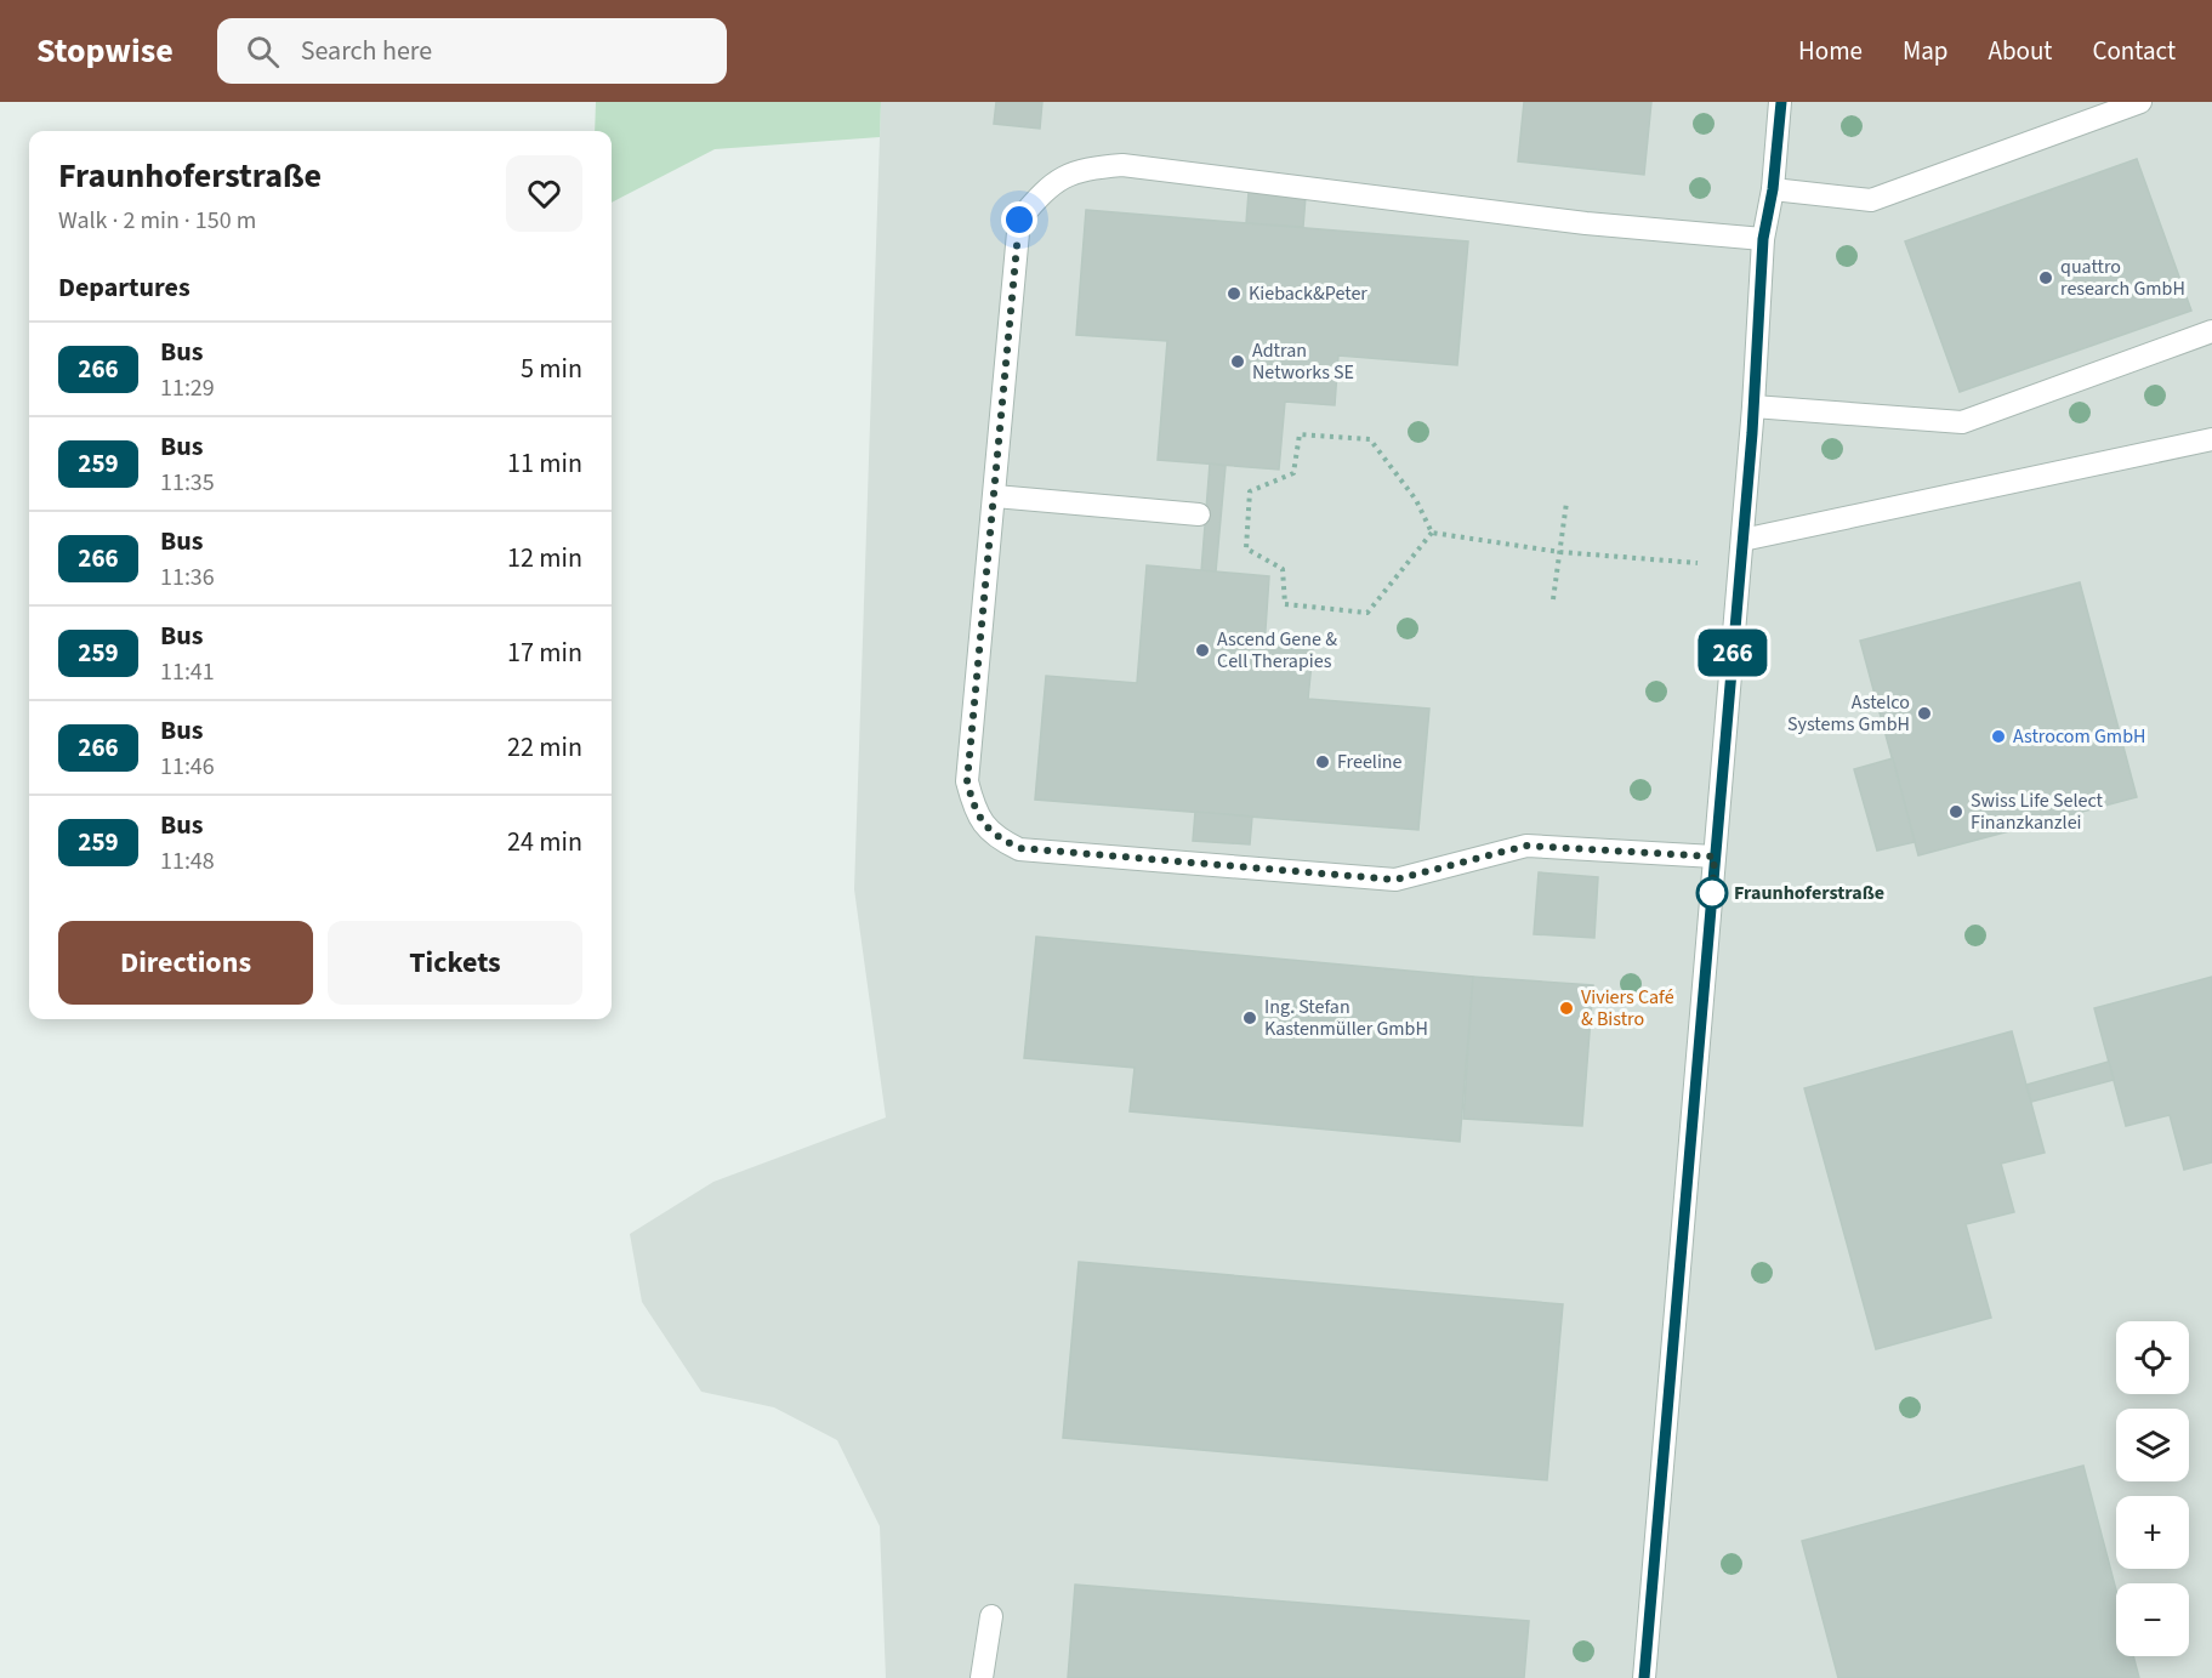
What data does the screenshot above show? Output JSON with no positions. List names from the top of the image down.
{
  "places": [
    "quattro research GmbH",
    "Kieback&Peter",
    "Adtran Networks SE",
    "Ascend Gene & Cell Therapies",
    "Astelco Systems GmbH",
    "Astrocom GmbH",
    "Freeline",
    "Swiss Life Select Finanzkanzlei",
    "Fraunhoferstraße",
    "Viviers Café & Bistro",
    "Ing. Stefan Kastenmüller GmbH"
  ],
  "lines": ["bus line 266"],
  "page": {
    "header": "Stopwise",
    "search": "Search here",
    "nav": [
      "Home",
      "Map",
      "About",
      "Contact"
    ],
    "on_map": "266",
    "heading": [
      ["Fraunhoferstraße", "Walk · 2 min · 150 m"],
      "Departures"
    ],
    "list": [
      {
        "mark": "266",
        "name": "Bus",
        "note": "11:29",
        "value": "5 min"
      },
      {
        "mark": "259",
        "name": "Bus",
        "note": "11:35",
        "value": "11 min"
      },
      {
        "mark": "266",
        "name": "Bus",
        "note": "11:36",
        "value": "12 min"
      },
      {
        "mark": "259",
        "name": "Bus",
        "note": "11:41",
        "value": "17 min"
      },
      {
        "mark": "266",
        "name": "Bus",
        "note": "11:46",
        "value": "22 min"
      },
      {
        "mark": "259",
        "name": "Bus",
        "note": "11:48",
        "value": "24 min"
      }
    ],
    "buttons": ["Directions", "Tickets"],
    "map_buttons": ["+", "−"]
  }
}
